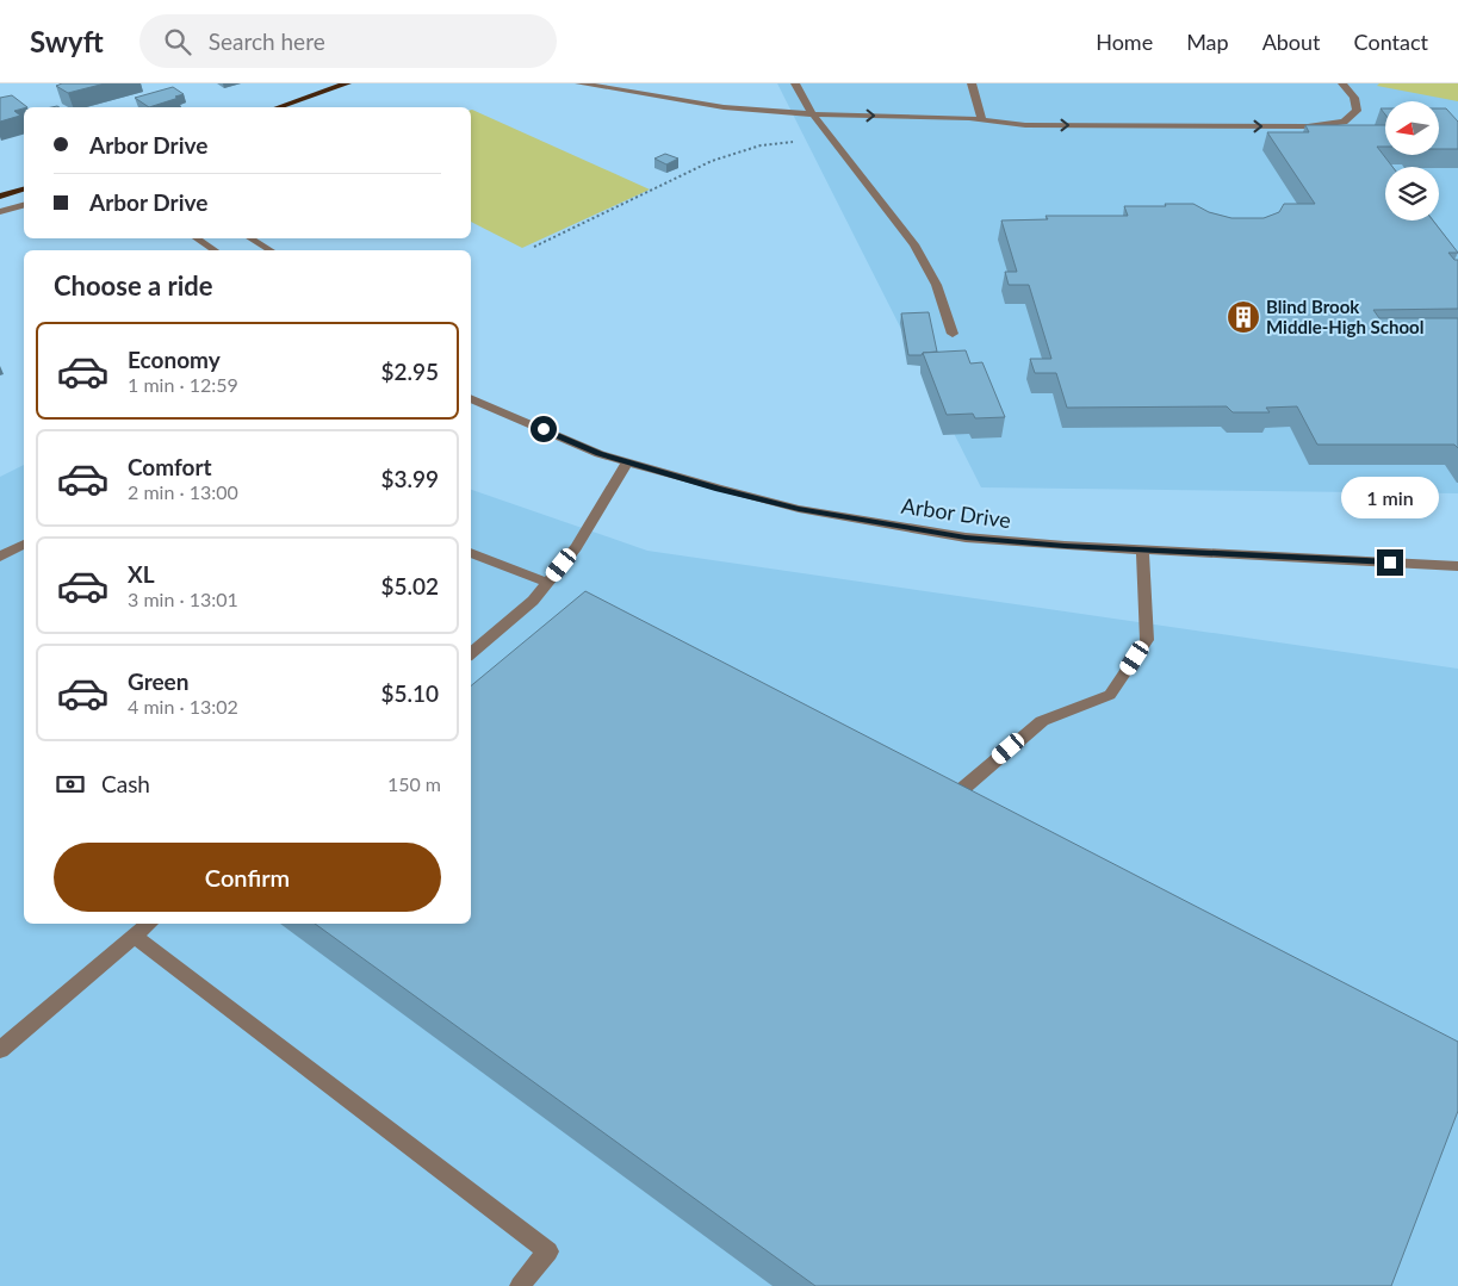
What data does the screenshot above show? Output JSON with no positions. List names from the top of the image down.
{
  "streets": {
    "street": ["Arbor Drive"]
  },
  "places": {
    "building": ["Blind Brook Middle-High School"]
  },
  "north": "left",
  "page": {
    "header": "Swyft",
    "search": "Search here",
    "nav": [
      "Home",
      "Map",
      "About",
      "Contact"
    ],
    "banner": ["Arbor Drive", "Arbor Drive"],
    "heading": "Choose a ride",
    "list": [
      {
        "name": "Economy",
        "note": "1 min · 12:59",
        "value": "$2.95"
      },
      {
        "name": "Comfort",
        "note": "2 min · 13:00",
        "value": "$3.99"
      },
      {
        "name": "XL",
        "note": "3 min · 13:01",
        "value": "$5.02"
      },
      {
        "name": "Green",
        "note": "4 min · 13:02",
        "value": "$5.10"
      }
    ],
    "bubble": "1 min",
    "pay": ["Cash", "150 m"],
    "buttons": "Confirm"
  }
}
